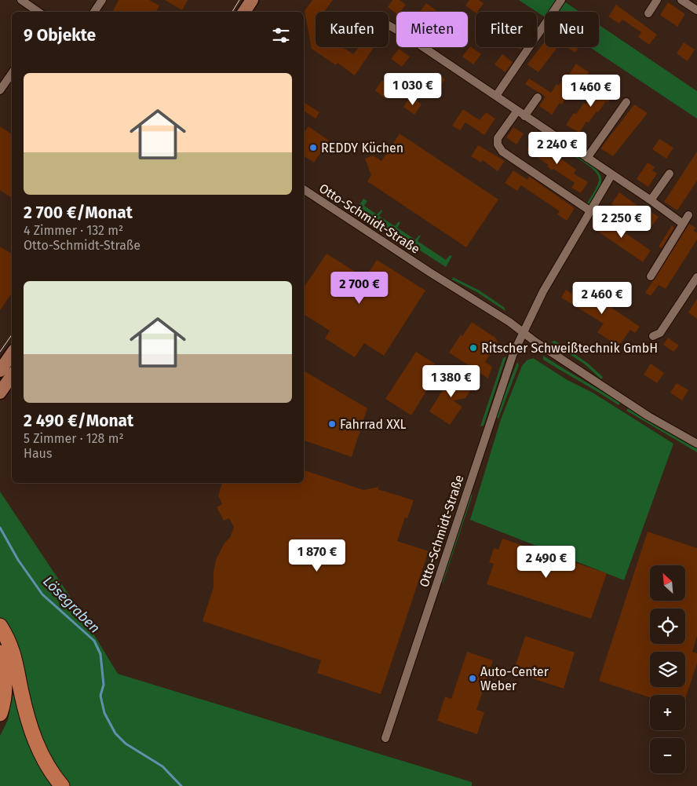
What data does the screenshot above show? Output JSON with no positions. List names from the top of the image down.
{
  "streets": {
    "street": ["Otto-Schmidt-Straße"]
  },
  "water": ["Lösegraben"],
  "places": [
    "REDDY Küchen",
    "Ritscher Schweißtechnik GmbH",
    "Fahrrad XXL",
    "Auto-Center Weber"
  ],
  "north": "top left",
  "page": {
    "chip": [
      "Kaufen",
      "Mieten",
      "Filter",
      "Neu"
    ],
    "heading": "9 Objekte",
    "list": [
      {
        "name": "2 700 €/Monat",
        "note": "4 Zimmer · 132 m² · Otto-Schmidt-Straße"
      },
      {
        "name": "2 490 €/Monat",
        "note": "5 Zimmer · 128 m² · Haus"
      }
    ],
    "price": [
      "1 030 €",
      "1 460 €",
      "2 240 €",
      "2 250 €",
      "2 700 €",
      "2 460 €",
      "1 380 €",
      "1 870 €",
      "2 490 €"
    ],
    "map_buttons": ["+", "−"]
  }
}
